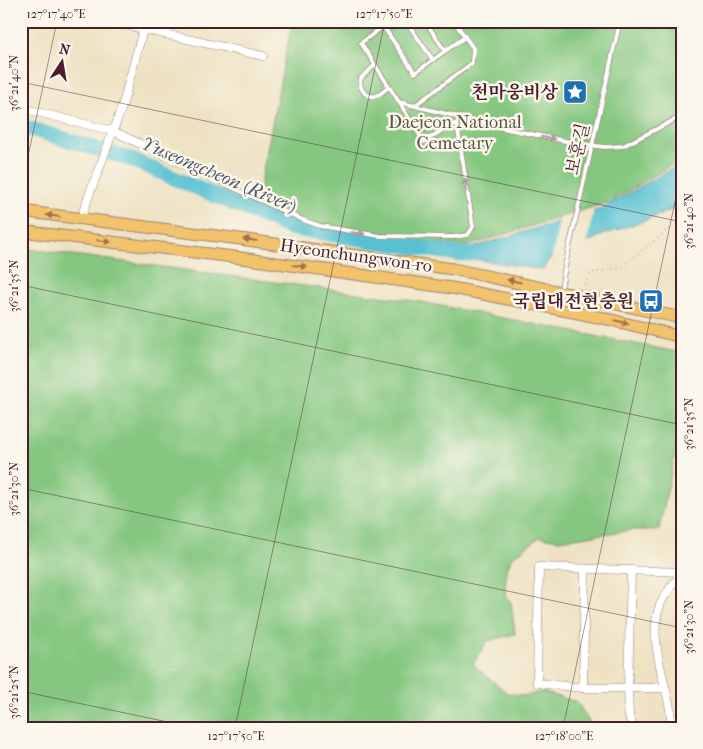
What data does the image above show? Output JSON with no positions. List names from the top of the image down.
{
  "streets": {
    "main road": ["Hyeonchungwon-ro"],
    "lane": ["보훈길"]
  },
  "crossings": [
    ["보훈길", "Hyeonchungwon-ro"]
  ],
  "water": ["Yuseongcheon (River)"],
  "parks": ["Daejeon National Cemetary"],
  "places": {
    "place": ["천마웅비상"],
    "bus stop": ["국립대전현충원"]
  },
  "north": "top",
  "coordinates": [
    "127°17'40\"E",
    "127°17'50\"E",
    "36°21'40\"N",
    "36°21'35\"N",
    "36°21'30\"N",
    "36°21'25\"N",
    "127°18'00\"E"
  ]
}
